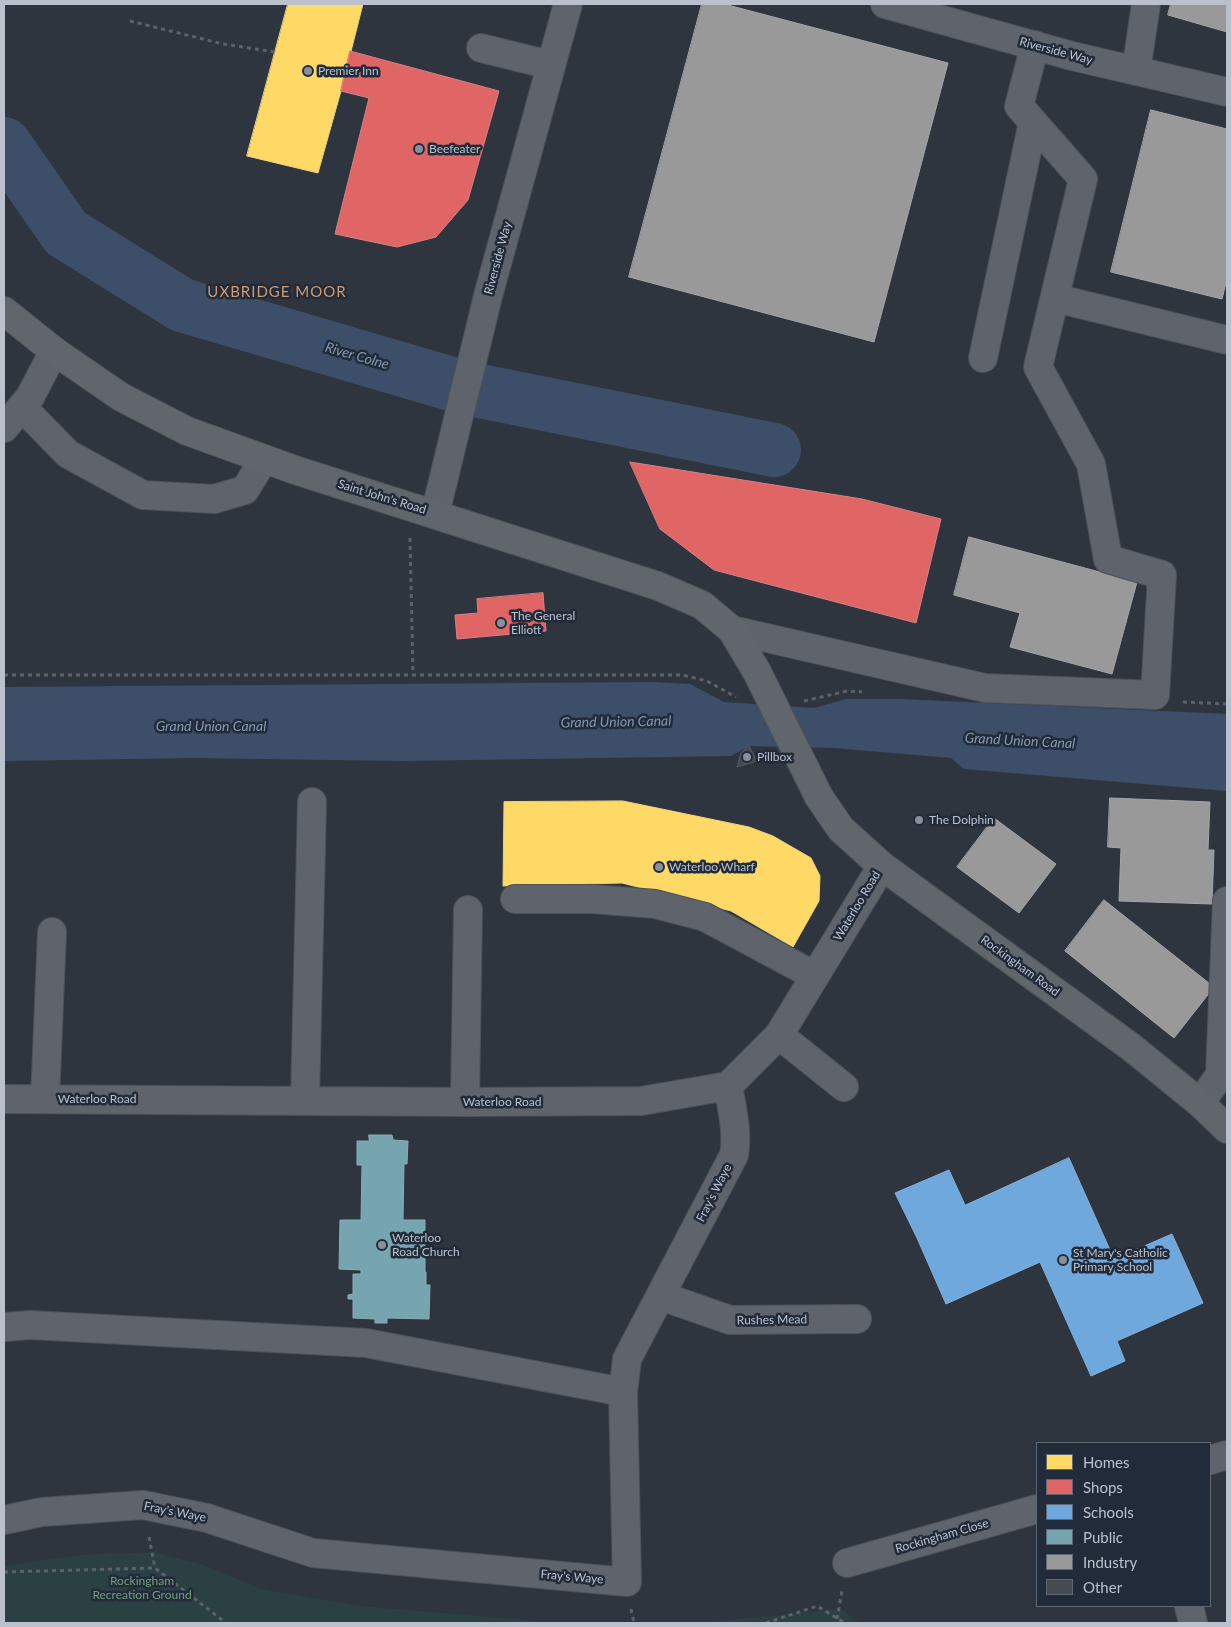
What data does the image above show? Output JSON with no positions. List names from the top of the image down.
{
  "streets": {
    "main road": ["Saint John's Road", "Rockingham Road"],
    "street": [
      "Riverside Way",
      "Waterloo Road",
      "Fray's Waye",
      "Rushes Mead",
      "Rockingham Close"
    ]
  },
  "crossings": [
    ["Riverside Way", "Saint John's Road"],
    ["Saint John's Road", "Rockingham Road"],
    ["Waterloo Road", "Rockingham Road"],
    ["Waterloo Road", "Fray's Waye"],
    ["Fray's Waye", "Rushes Mead"]
  ],
  "districts": ["UXBRIDGE MOOR"],
  "water": ["River Colne", "Grand Union Canal"],
  "parks": ["Rockingham Recreation Ground"],
  "places": [
    "Premier Inn",
    "Beefeater",
    "The General Elliott",
    "Pillbox",
    "The Dolphin",
    "Waterloo Wharf",
    "Waterloo Road Church",
    "St Mary's Catholic Primary School"
  ],
  "legend": [
    "Homes",
    "Shops",
    "Schools",
    "Public",
    "Industry",
    "Other"
  ]
}
